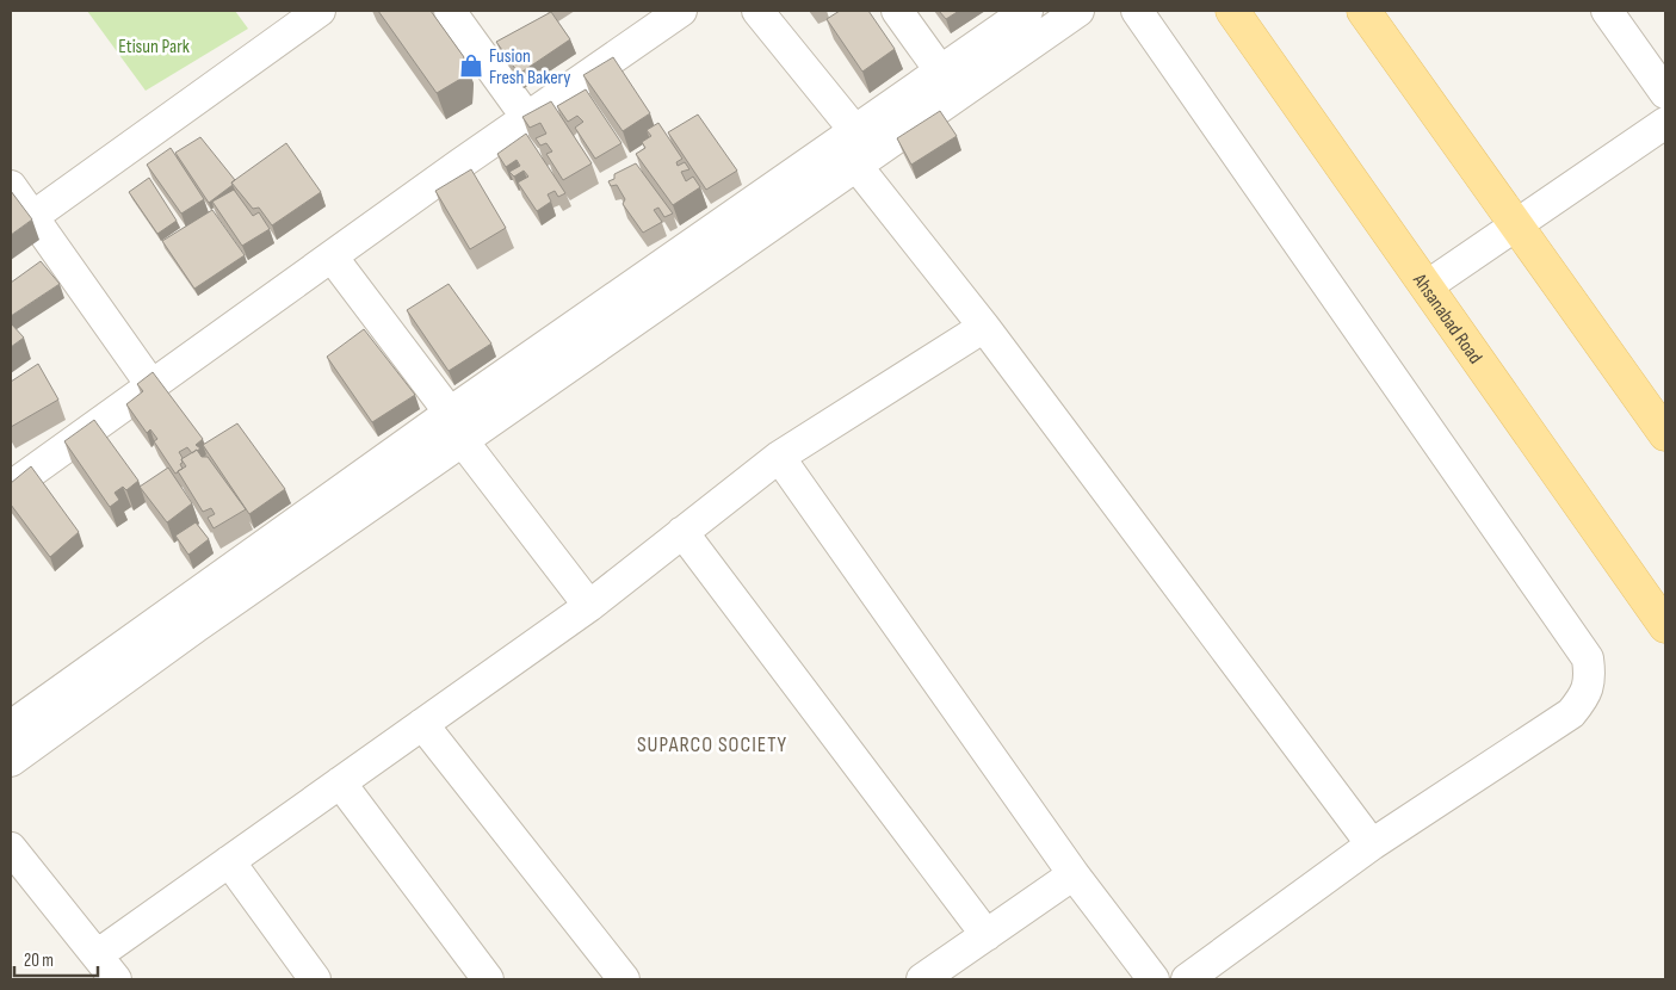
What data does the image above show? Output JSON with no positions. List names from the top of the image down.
{
  "streets": {
    "main road": ["Ahsanabad Road"]
  },
  "districts": ["SUPARCO SOCIETY"],
  "parks": ["Etisun Park"],
  "places": {
    "shop": ["Fusion Fresh Bakery"]
  },
  "scale_bar": "20 m"
}
